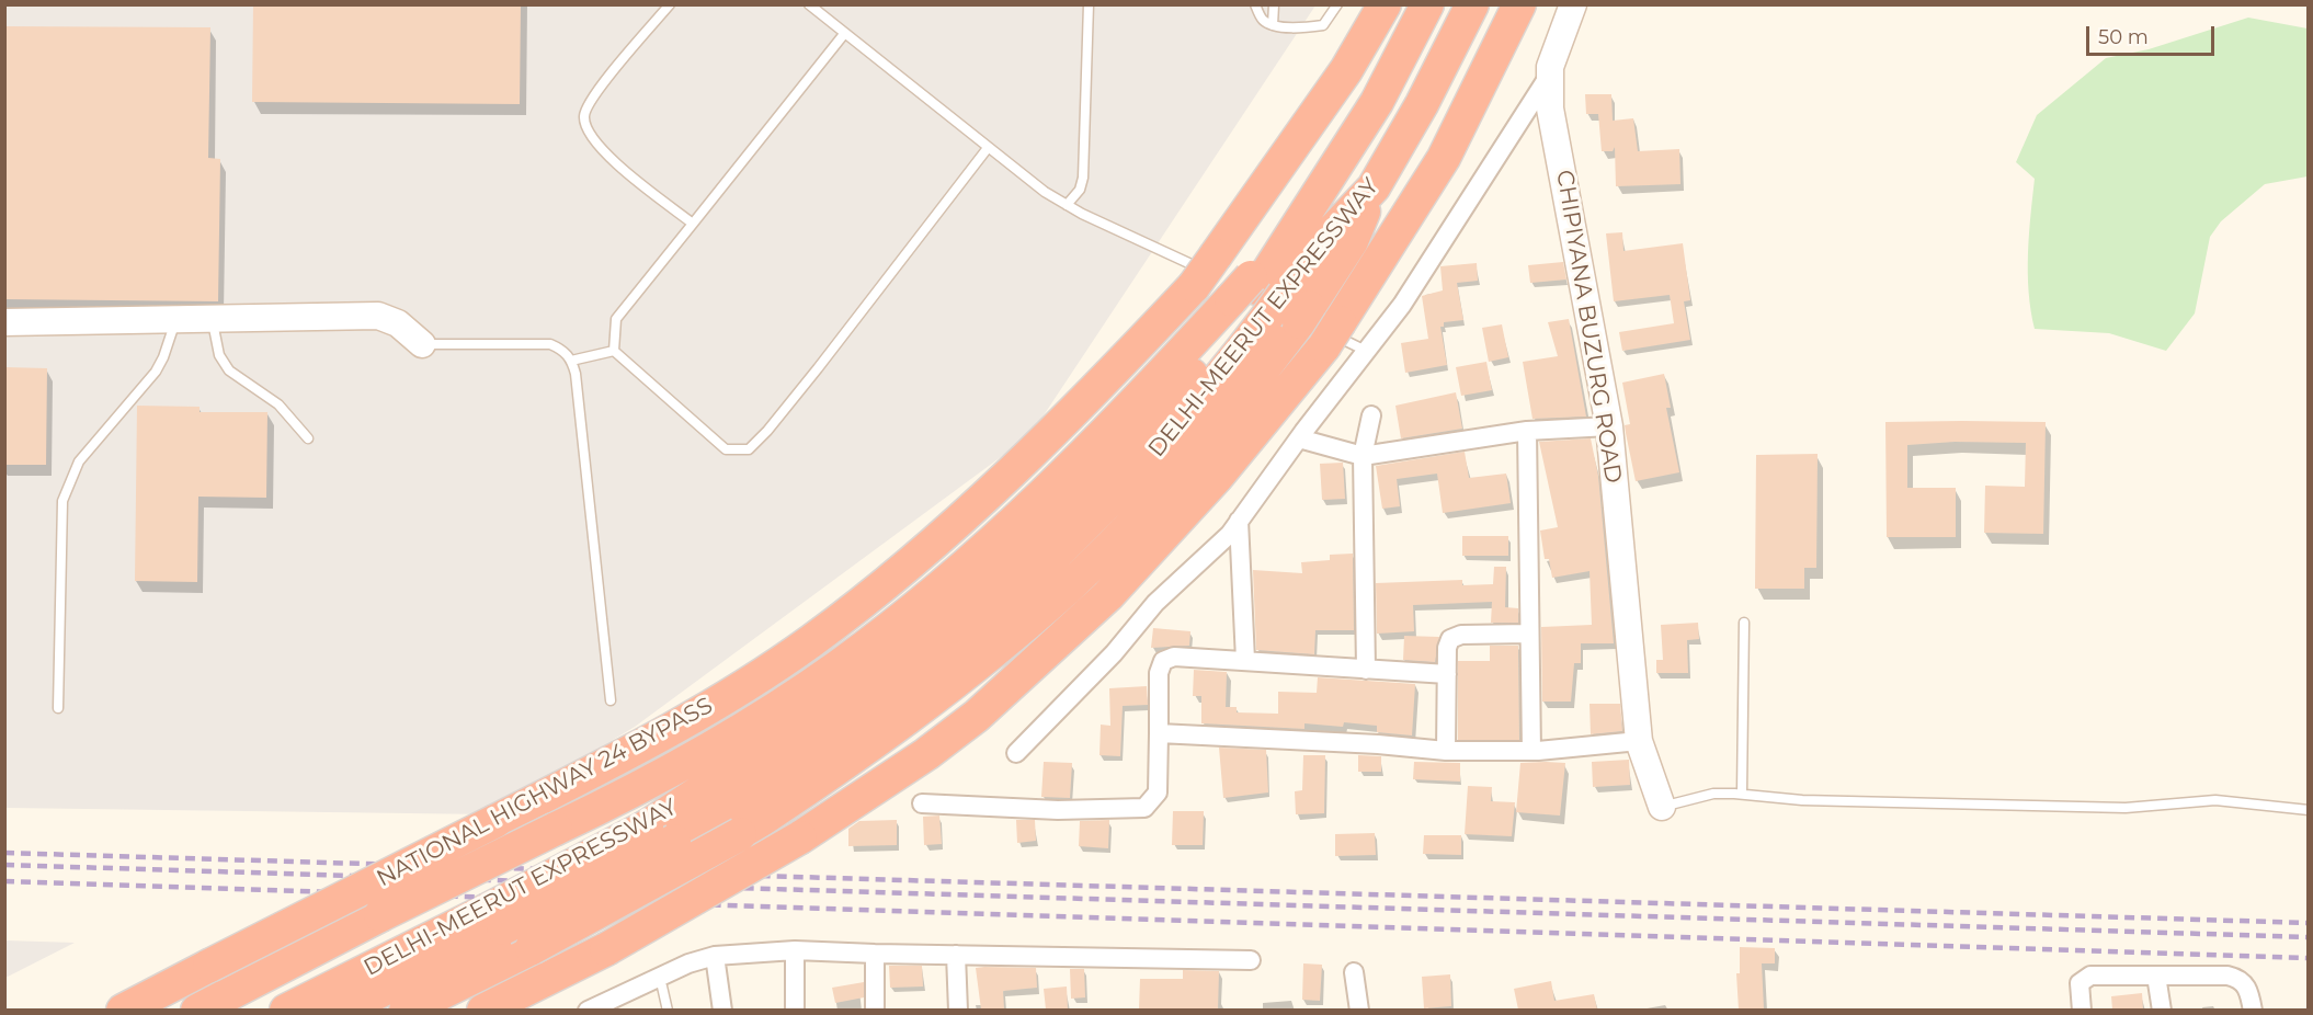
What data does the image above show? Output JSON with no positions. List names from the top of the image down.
{
  "streets": {
    "highway": ["DELHI-MEERUT EXPRESSWAY", "NATIONAL HIGHWAY 24 BYPASS"],
    "street": ["CHIPIYANA BUZURG ROAD"]
  },
  "scale_bar": "50 m"
}
